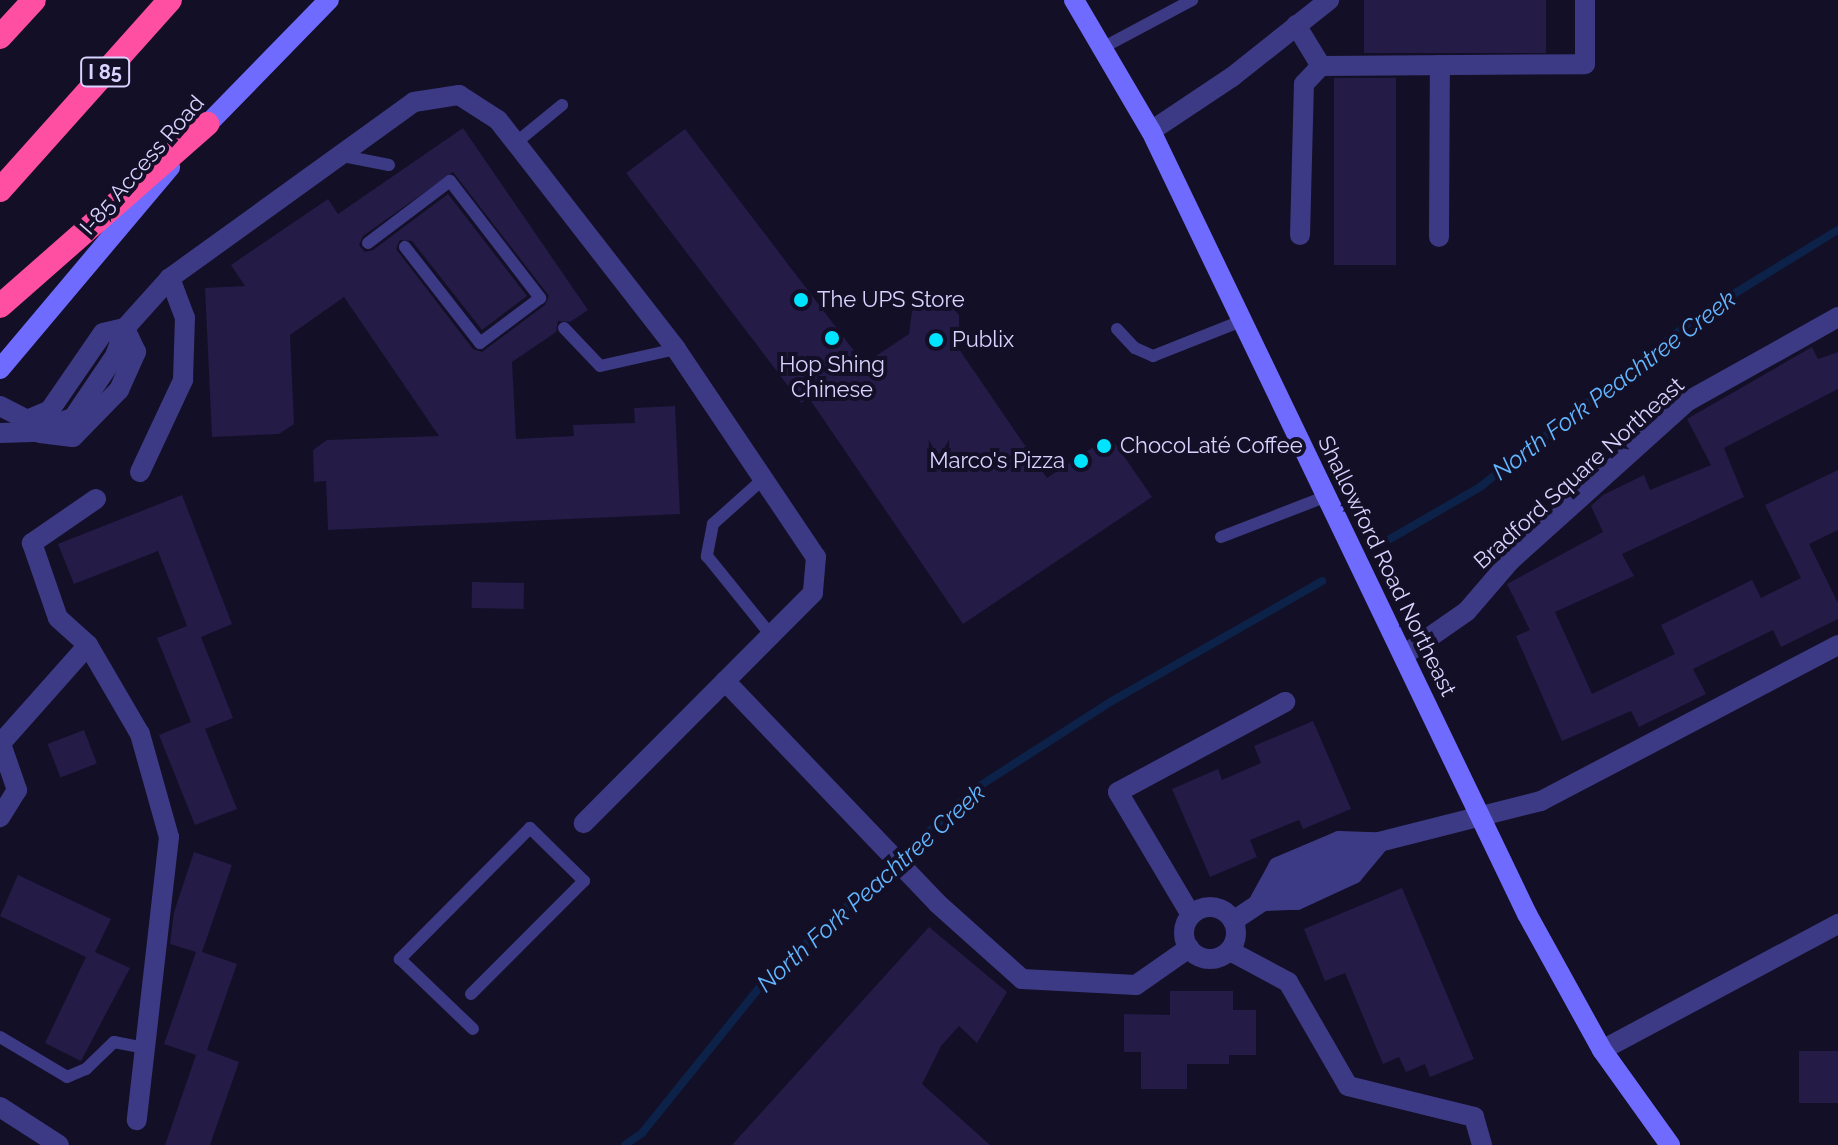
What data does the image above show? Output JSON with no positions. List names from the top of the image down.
{
  "streets": {
    "highway": ["I 85"],
    "street": ["I-85 Access Road", "Bradford Square Northeast", "Shallowford Road Northeast"]
  },
  "crossings": [
    ["Bradford Square Northeast", "Shallowford Road Northeast"]
  ],
  "water": ["North Fork Peachtree Creek"],
  "places": [
    "The UPS Store",
    "Hop Shing Chinese",
    "Publix",
    "ChocoLaté Coffee",
    "Marco's Pizza"
  ]
}
